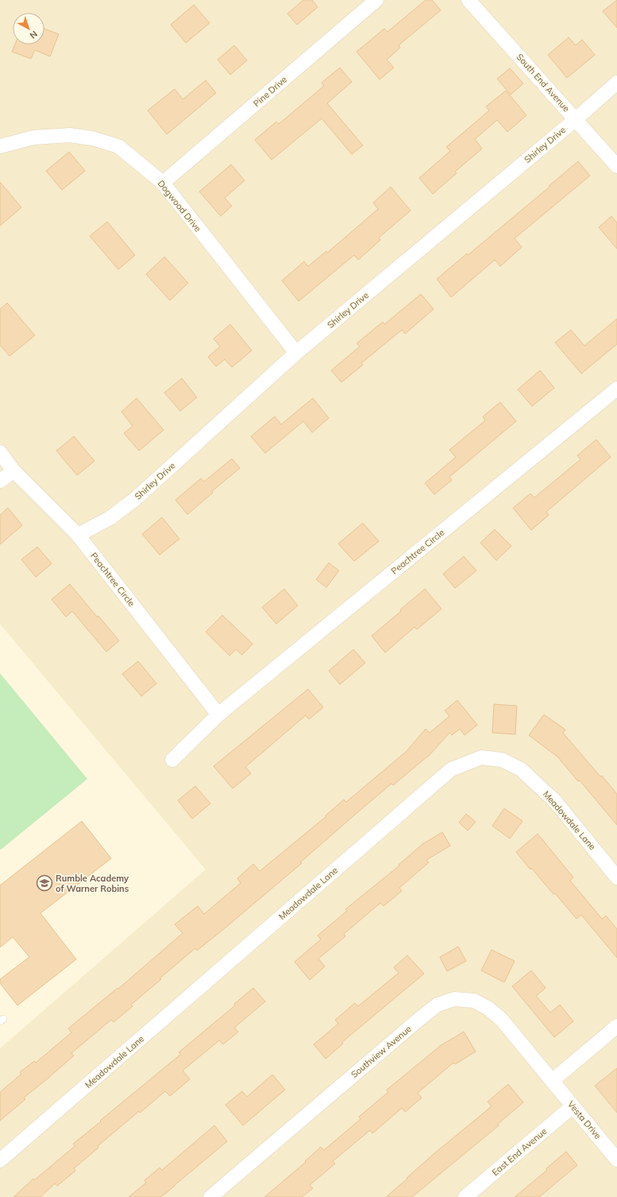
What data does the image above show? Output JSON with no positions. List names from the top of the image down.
{
  "streets": {
    "street": [
      "South End Avenue",
      "Pine Drive",
      "Shirley Drive",
      "Dogwood Drive",
      "Peachtree Circle",
      "Meadowdale Lane",
      "Southview Avenue",
      "Vesta Drive",
      "East End Avenue"
    ]
  },
  "crossings": [
    ["South End Avenue", "Shirley Drive"],
    ["Pine Drive", "Dogwood Drive"],
    ["Shirley Drive", "Dogwood Drive"],
    ["Shirley Drive", "Peachtree Circle"],
    ["Southview Avenue", "Vesta Drive"],
    ["Vesta Drive", "East End Avenue"]
  ],
  "places": {
    "school or university": ["Rumble Academy of Warner Robins"]
  },
  "north": "bottom right"
}
